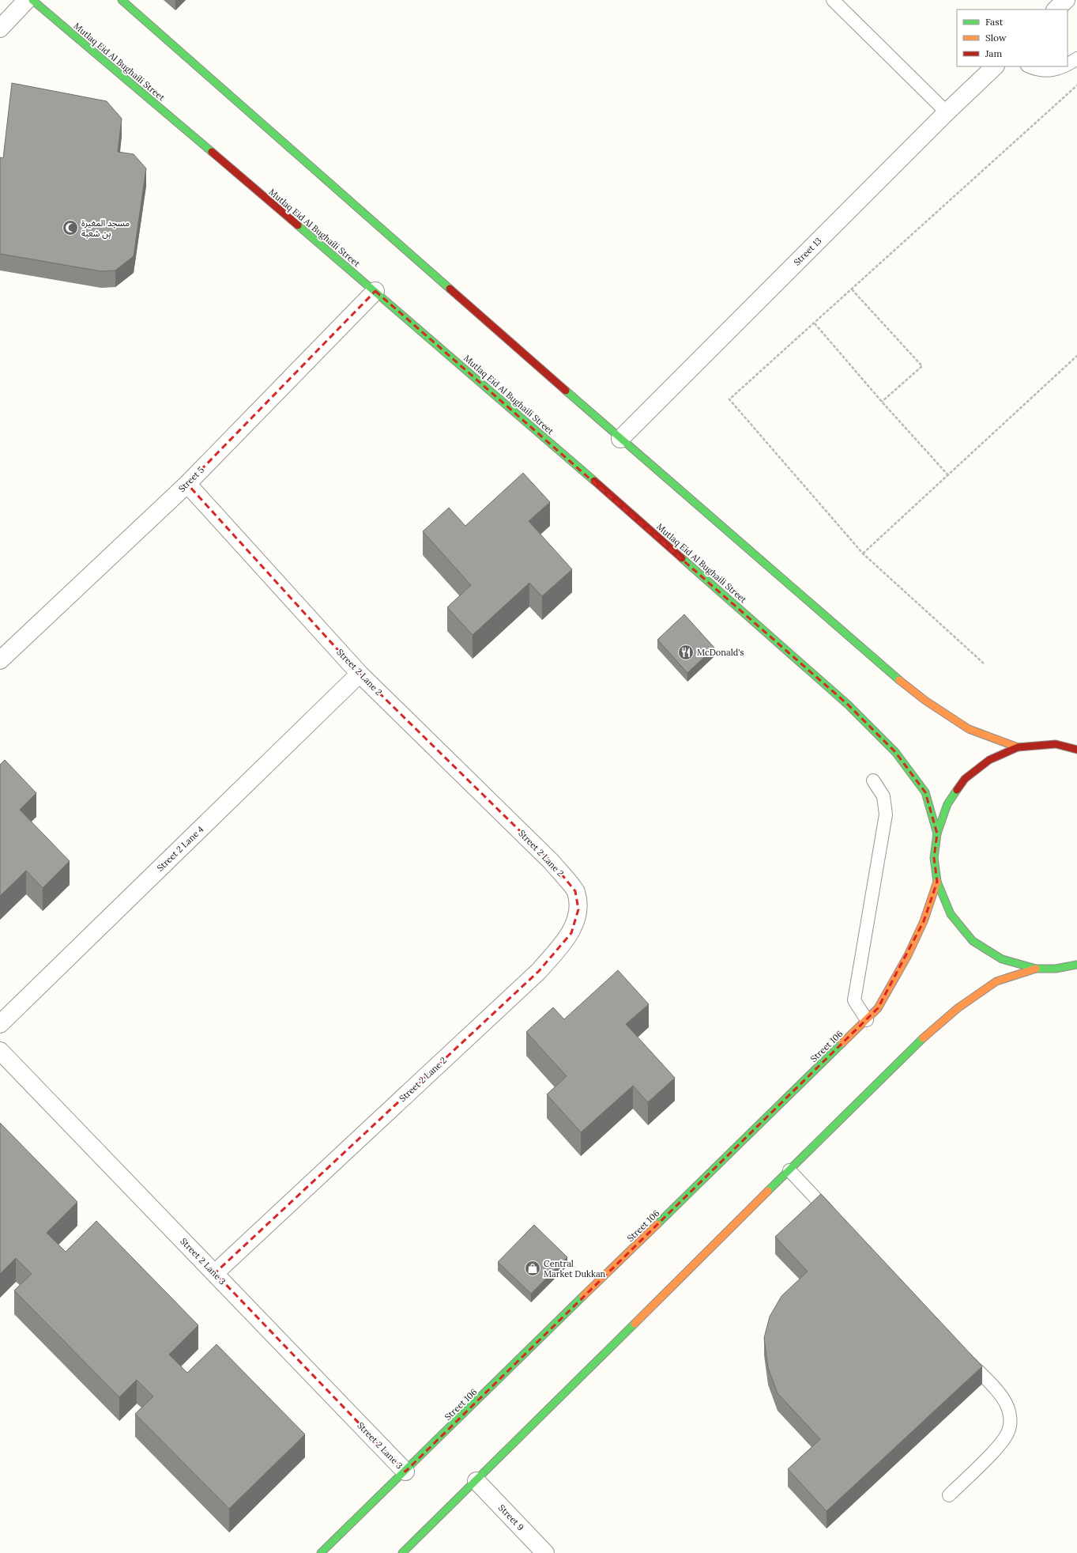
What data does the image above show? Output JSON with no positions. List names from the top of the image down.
{
  "streets": {
    "street": [
      "Mutlaq Eid Al Bughaili Street",
      "Street 13",
      "Street 5",
      "Street 2 Lane 2",
      "Street 2 Lane 4",
      "Street 106",
      "Street 2 Lane 3",
      "Street 9"
    ]
  },
  "crossings": [
    ["Mutlaq Eid Al Bughaili Street", "Street 5"],
    ["Street 5", "Street 2 Lane 2"],
    ["Street 2 Lane 2", "Street 2 Lane 4"],
    ["Street 2 Lane 2", "Street 2 Lane 3"],
    ["Street 106", "Street 2 Lane 3"]
  ],
  "places": {
    "mosque": ["مسجد المغيرة بن شعبة"],
    "restaurant": ["McDonald's"],
    "shop": ["Central Market Dukkan"]
  },
  "legend": ["Fast", "Slow", "Jam"]
}
